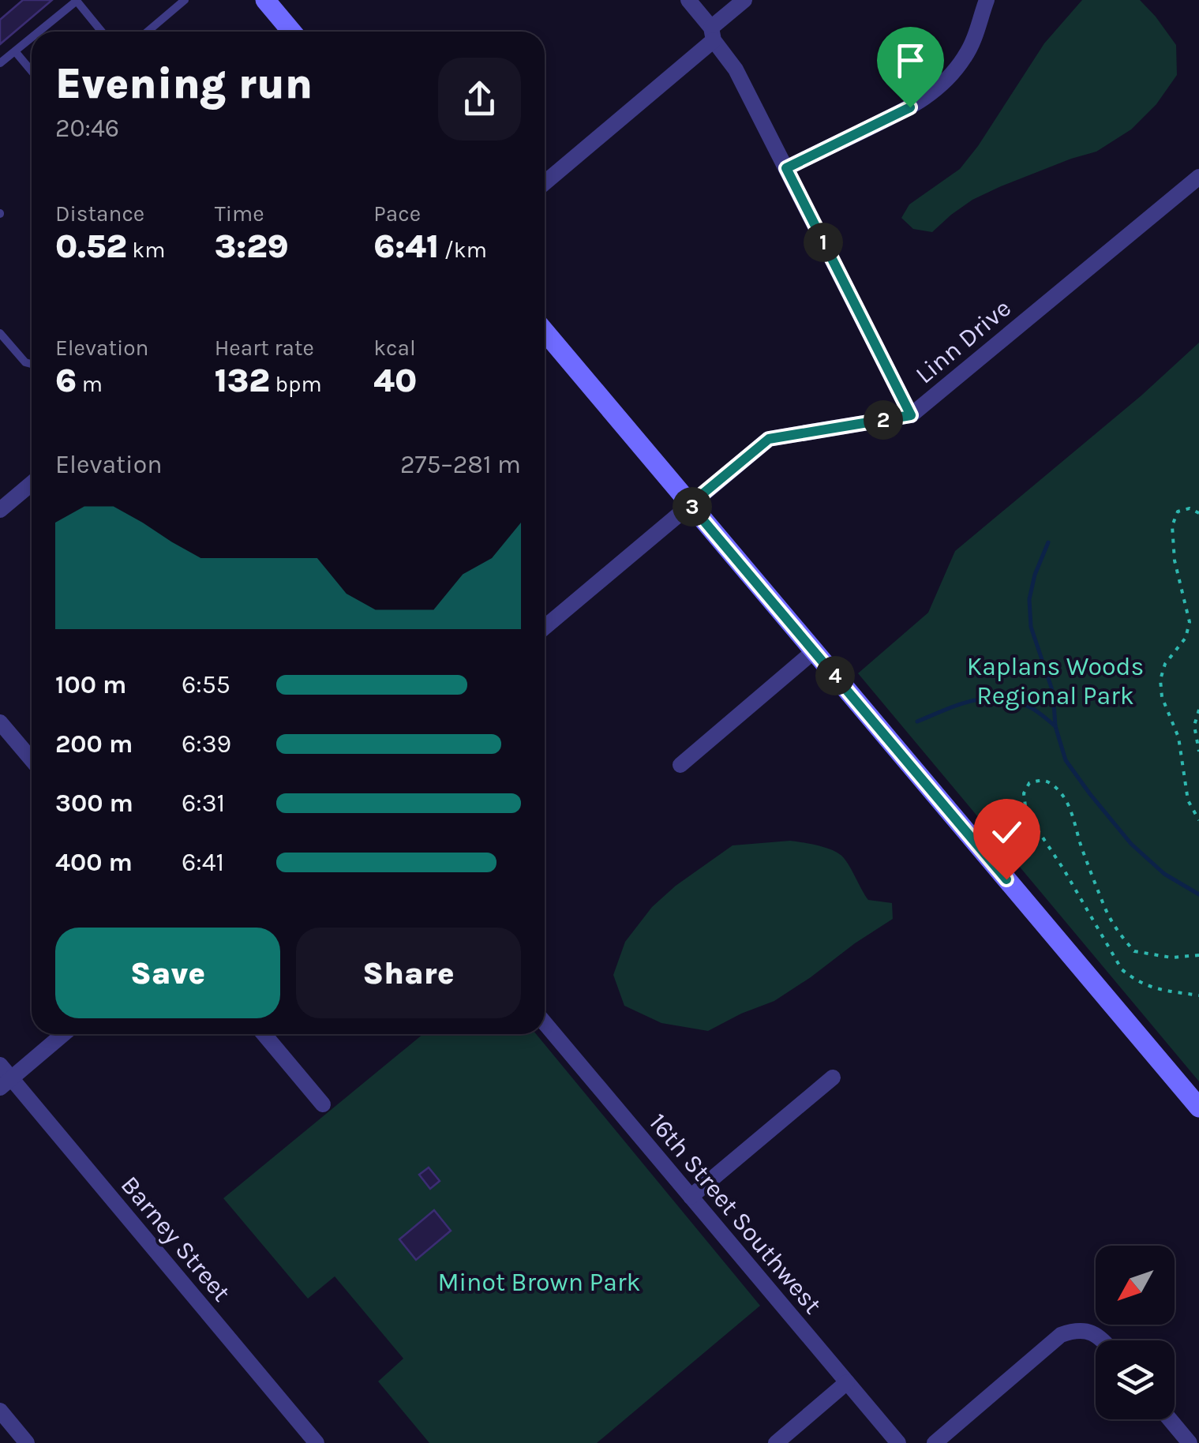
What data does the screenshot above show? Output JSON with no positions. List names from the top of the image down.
{
  "streets": {
    "street": ["Linn Drive", "16th Street Southwest", "Barney Street"]
  },
  "parks": ["Kaplans Woods Regional Park", "Minot Brown Park"],
  "north": "bottom left",
  "page": {
    "heading": ["Evening run", "20:46"],
    "stats": [
      ["Distance", "0.52 km"],
      ["Time", "3:29"],
      ["Pace", "6:41 /km"],
      ["Elevation", "6 m"],
      ["Heart rate", "132 bpm"],
      ["kcal", "40"]
    ],
    "pins": [
      "1",
      "2",
      "3",
      "4"
    ],
    "chart": ["Elevation", "275–281 m"],
    "list": [
      {
        "name": "100 m",
        "note": "6:55"
      },
      {
        "name": "200 m",
        "note": "6:39"
      },
      {
        "name": "300 m",
        "note": "6:31"
      },
      {
        "name": "400 m",
        "note": "6:41"
      }
    ],
    "buttons": ["Save", "Share"]
  }
}
